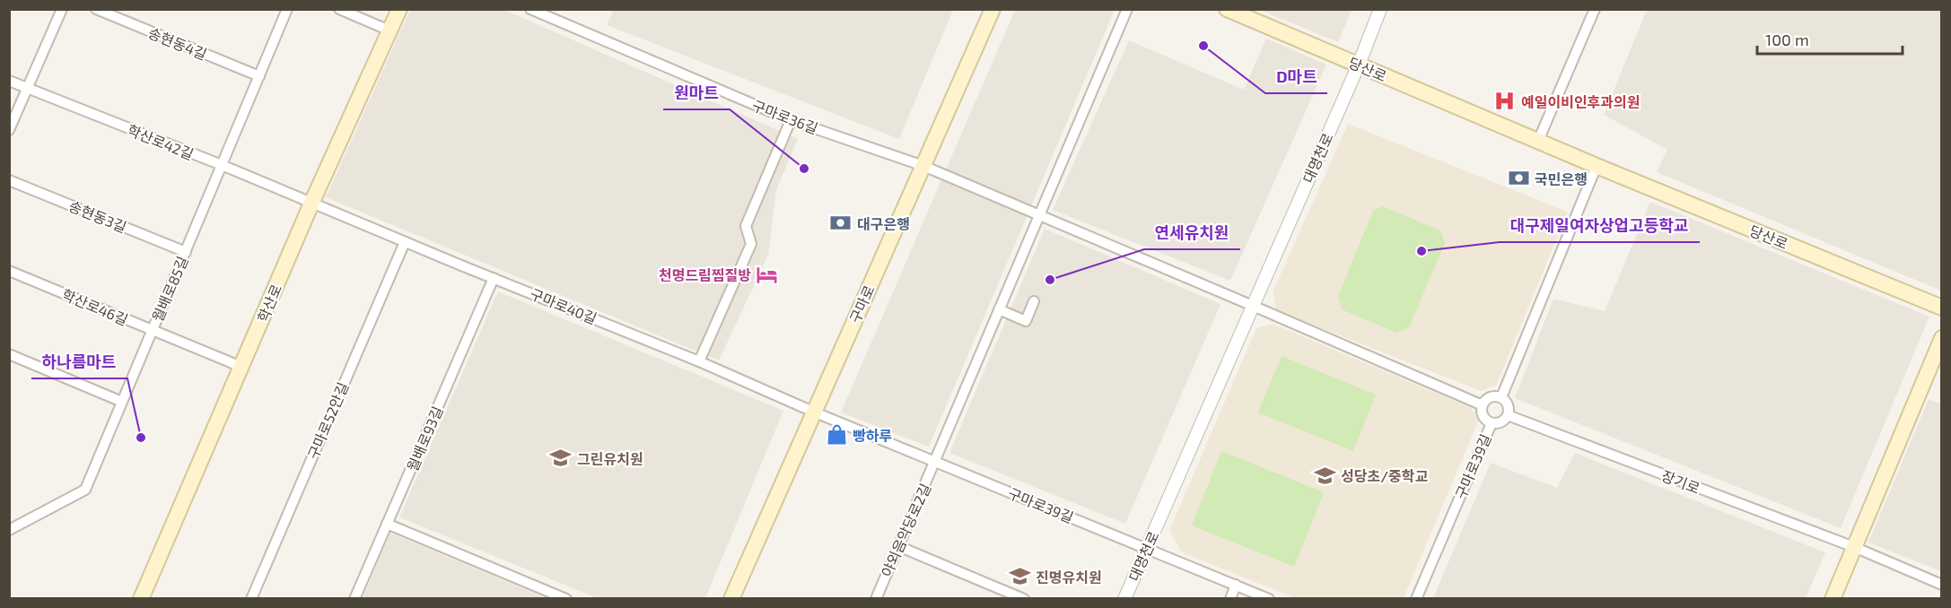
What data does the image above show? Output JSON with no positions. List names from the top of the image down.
{
  "streets": {
    "main road": ["당산로", "학산로", "구마로"],
    "street": [
      "송현동4길",
      "구마로36길",
      "학산로42길",
      "대명천로",
      "송현동3길",
      "월배로85길",
      "구마로40길",
      "학산로46길",
      "구마로52안길",
      "월배로93길",
      "구마로39길",
      "장기로",
      "야외음악당로2길"
    ]
  },
  "crossings": [
    ["송현동4길", "월배로85길"],
    ["당산로", "대명천로"],
    ["구마로36길", "대명천로"],
    ["구마로36길", "구마로"],
    ["구마로36길", "야외음악당로2길"],
    ["학산로42길", "월배로85길"],
    ["학산로42길", "학산로"],
    ["학산로42길", "구마로40길"],
    ["대명천로", "구마로39길"],
    ["송현동3길", "월배로85길"],
    ["월배로85길", "학산로46길"],
    ["학산로", "구마로40길"],
    ["학산로", "학산로46길"],
    ["구마로", "구마로40길"],
    ["구마로", "구마로39길"],
    ["구마로40길", "구마로52안길"],
    ["구마로40길", "월배로93길"],
    ["구마로40길", "구마로39길"],
    ["구마로39길", "장기로"],
    ["구마로39길", "야외음악당로2길"]
  ],
  "places": {
    "other": [
      "D마트",
      "원마트",
      "대구제일여자상업고등학교",
      "연세유치원",
      "하나름마트"
    ],
    "hospital": ["예일이비인후과의원"],
    "bank": ["국민은행", "대구은행"],
    "hotel": ["천명드림찜질방"],
    "shop": ["빵하루"],
    "school or university": ["그린유치원", "성당초/중학교", "진명유치원"]
  },
  "scale_bar": "100 m"
}
